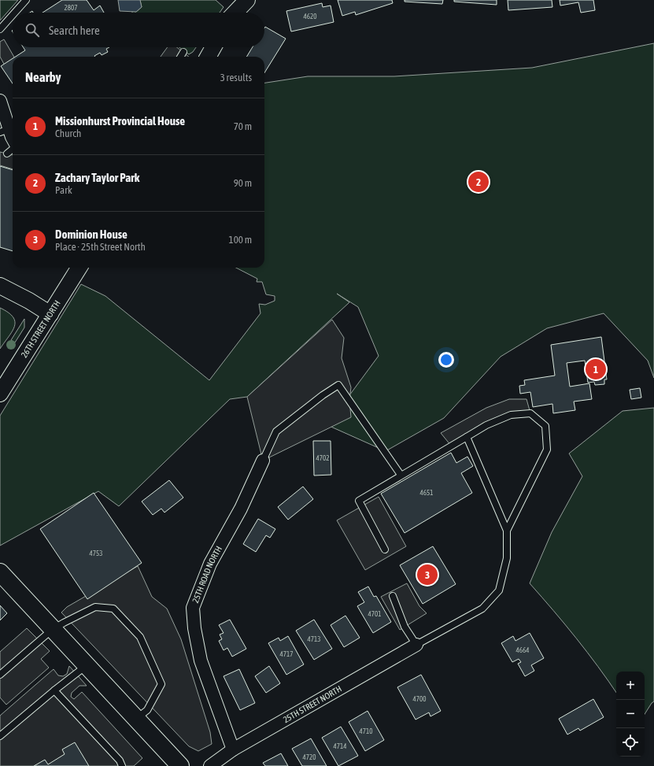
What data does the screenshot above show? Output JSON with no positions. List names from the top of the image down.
{
  "streets": {
    "street": ["26TH STREET NORTH", "25TH ROAD NORTH", "25TH STREET NORTH"]
  },
  "crossings": [
    ["25TH ROAD NORTH", "25TH STREET NORTH"]
  ],
  "house_numbers": [
    "2807",
    "4620",
    "4702",
    "4651",
    "4753",
    "4701",
    "4713",
    "4664",
    "4717",
    "4700",
    "4710",
    "4714",
    "4720"
  ],
  "page": {
    "search": "Search here",
    "heading": ["Nearby", "3 results"],
    "list": [
      {
        "mark": "1",
        "name": "Missionhurst Provincial House",
        "note": "Church",
        "value": "70 m"
      },
      {
        "mark": "2",
        "name": "Zachary Taylor Park",
        "note": "Park",
        "value": "90 m"
      },
      {
        "mark": "3",
        "name": "Dominion House",
        "note": "Place · 25th Street North",
        "value": "100 m"
      }
    ],
    "pins": ["2", "1", "3"],
    "map_buttons": ["+", "−"]
  }
}
